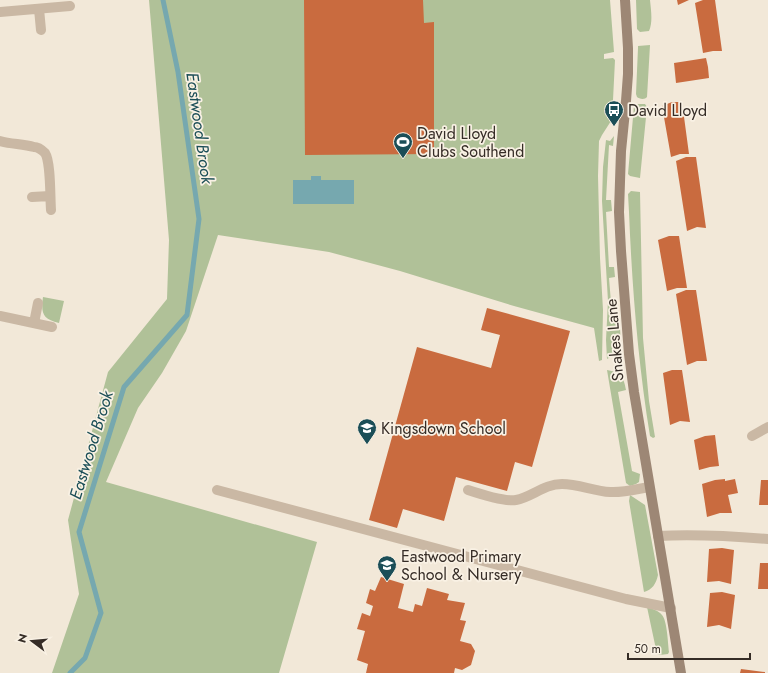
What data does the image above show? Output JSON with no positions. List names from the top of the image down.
{
  "streets": {
    "street": ["Snakes Lane"]
  },
  "water": ["Eastwood Brook"],
  "places": {
    "bus stop": ["David Lloyd"],
    "sports": ["David Lloyd Clubs Southend"],
    "school or university": ["Kingsdown School", "Eastwood Primary School & Nursery"]
  },
  "scale_bar": "50 m",
  "north": "left"
}
